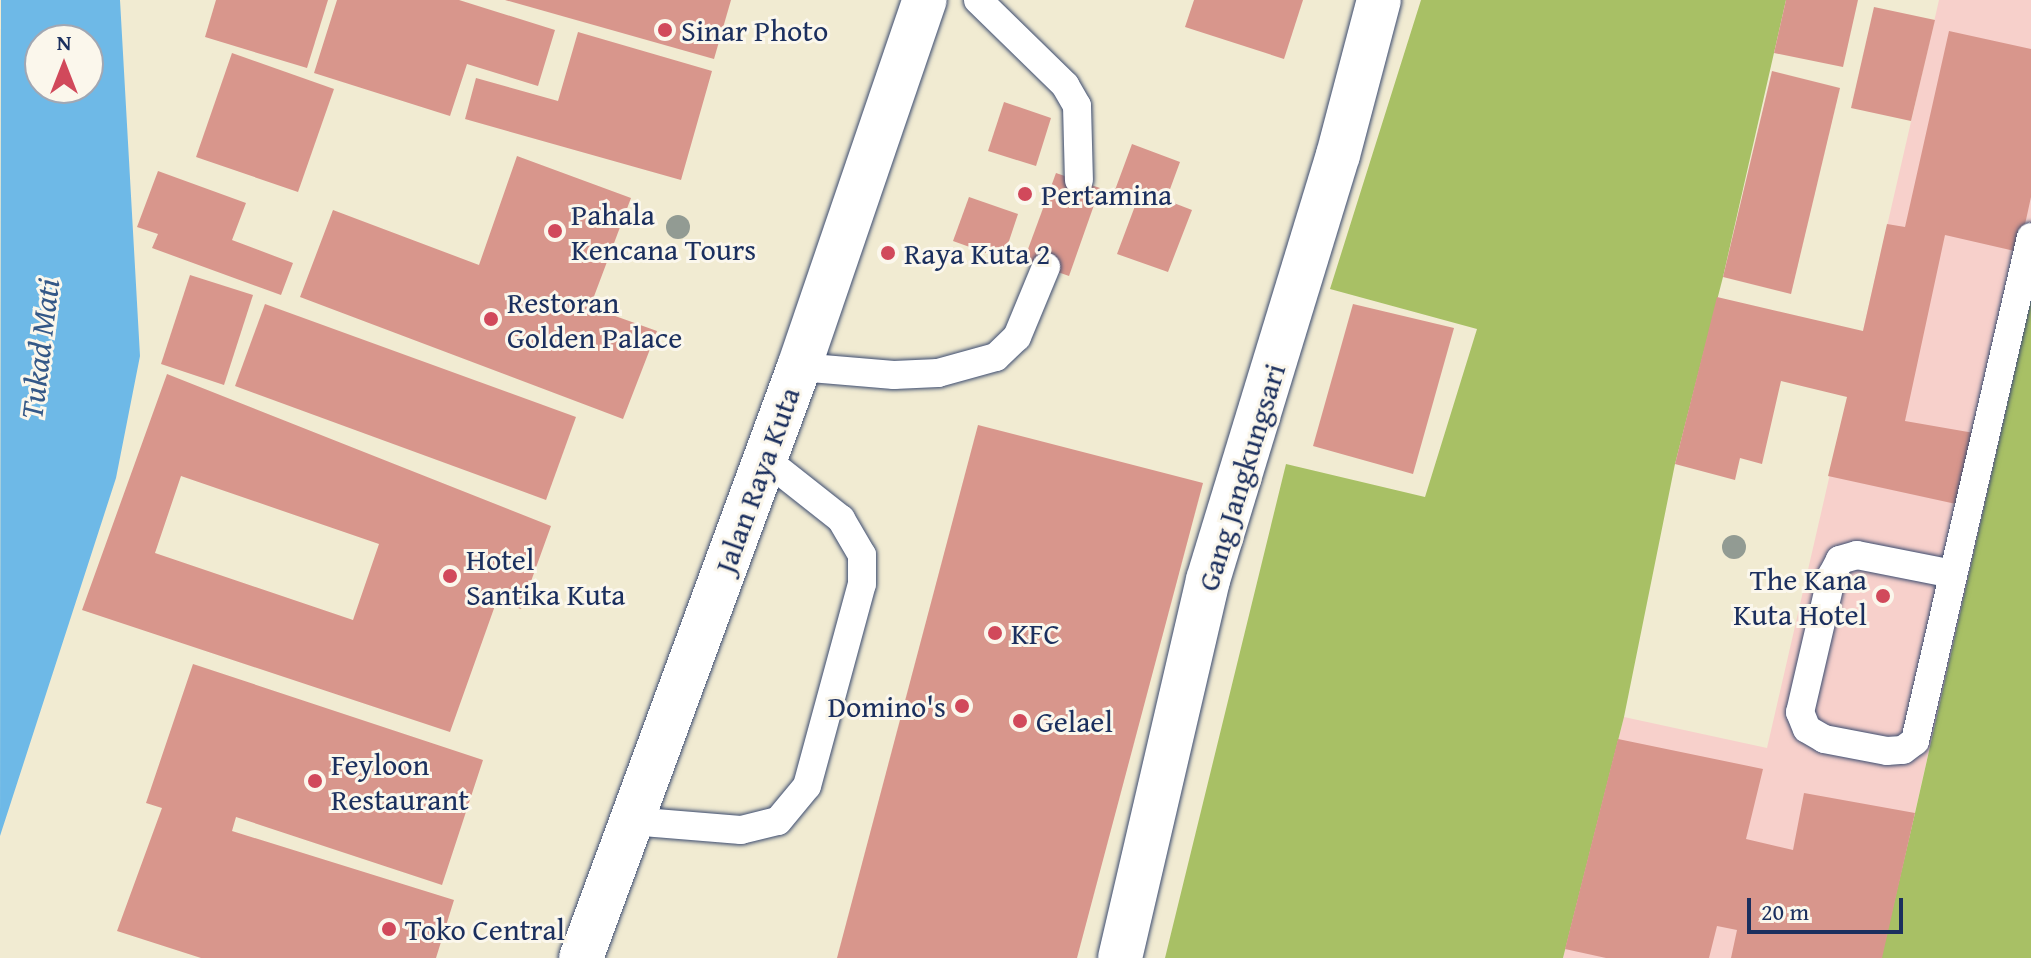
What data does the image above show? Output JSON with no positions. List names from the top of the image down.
{
  "streets": {
    "main road": ["Gang Jangkungsari", "Jalan Raya Kuta"]
  },
  "water": ["Tukad Mati"],
  "places": [
    "Sinar Photo",
    "Pertamina",
    "Pahala Kencana Tours",
    "Raya Kuta 2",
    "Restoran Golden Palace",
    "Hotel Santika Kuta",
    "The Kana Kuta Hotel",
    "KFC",
    "Domino's",
    "Gelael",
    "Feyloon Restaurant",
    "Toko Central"
  ],
  "scale_bar": "20 m",
  "north": "top"
}
